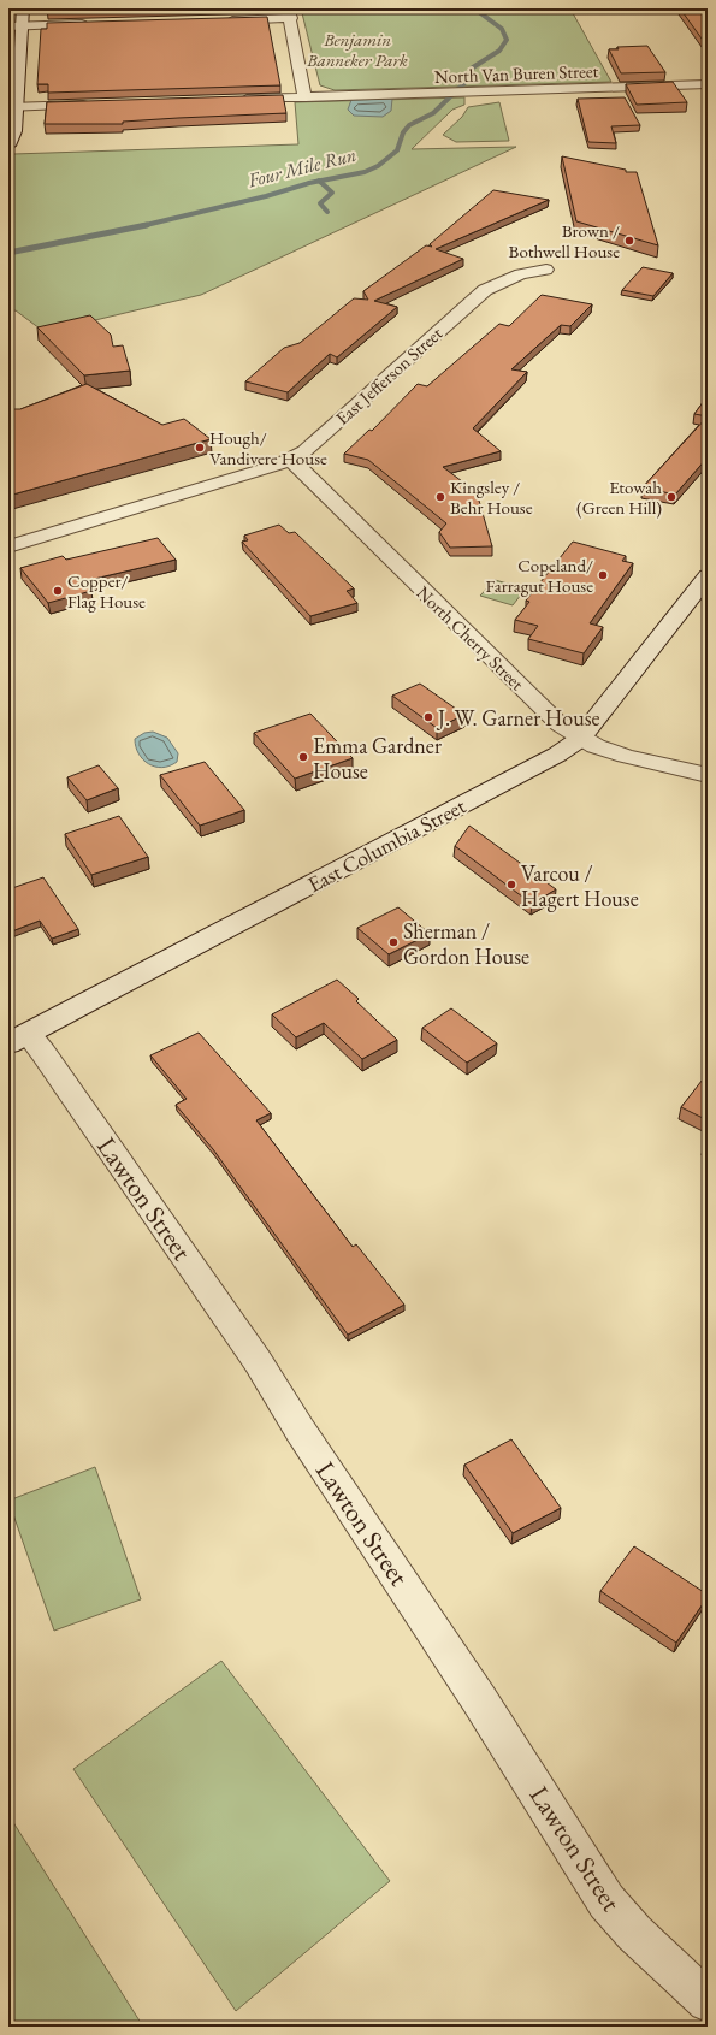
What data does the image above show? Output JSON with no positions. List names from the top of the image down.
{
  "streets": {
    "street": [
      "North Van Buren Street",
      "East Jefferson Street",
      "North Cherry Street",
      "East Columbia Street",
      "Lawton Street"
    ]
  },
  "crossings": [
    ["East Jefferson Street", "North Cherry Street"],
    ["North Cherry Street", "East Columbia Street"],
    ["East Columbia Street", "Lawton Street"]
  ],
  "water": ["Four Mile Run"],
  "parks": ["Benjamin Banneker Park"],
  "places": [
    "Brown / Bothwell House",
    "Hough/ Vandivere House",
    "Kingsley / Behr House",
    "Etowah (Green Hill)",
    "Copeland/ Farragut House",
    "Copper/ Flag House",
    "J. W. Garner House",
    "Emma Gardner House",
    "Varcou / Hagert House",
    "Sherman / Gordon House"
  ]
}
